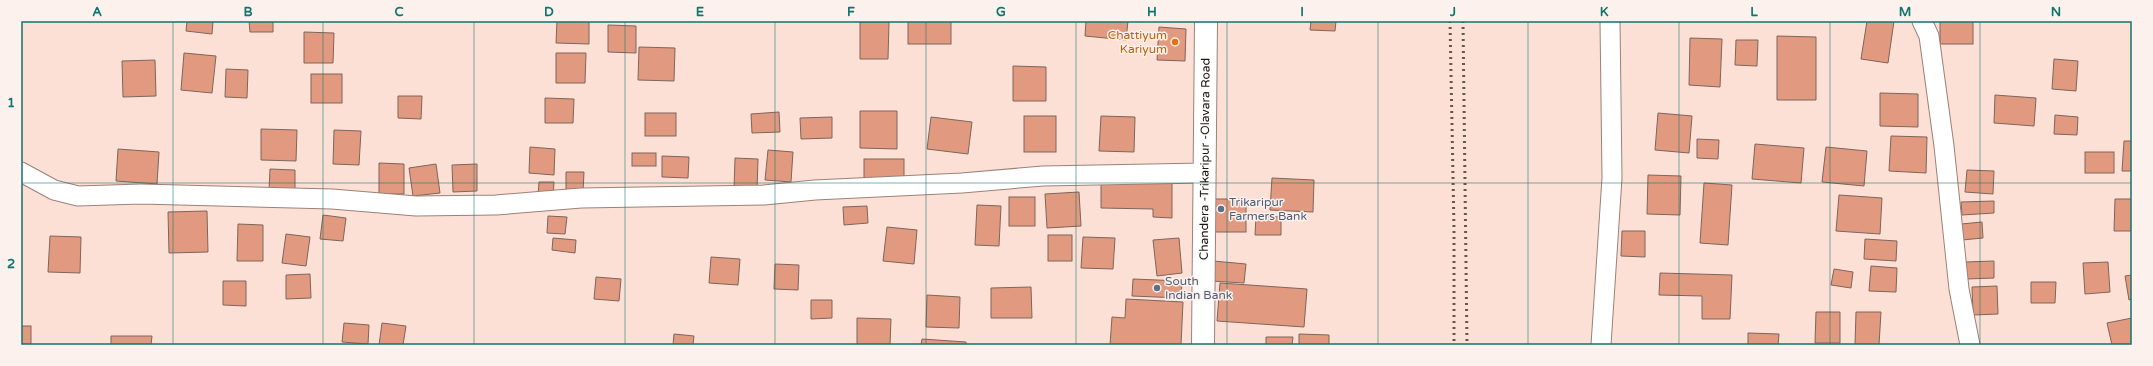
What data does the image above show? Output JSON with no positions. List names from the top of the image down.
{
  "streets": {
    "main road": ["Chandera -Trikaripur -Olavara Road"]
  },
  "places": ["Chattiyum Kariyum", "Trikaripur Farmers Bank", "South Indian Bank"],
  "grid": {
    "columns": [
      "A",
      "B",
      "C",
      "D",
      "E",
      "F",
      "G",
      "H",
      "I",
      "J",
      "K",
      "L",
      "M",
      "N"
    ],
    "rows": ["1", "2"]
  }
}
